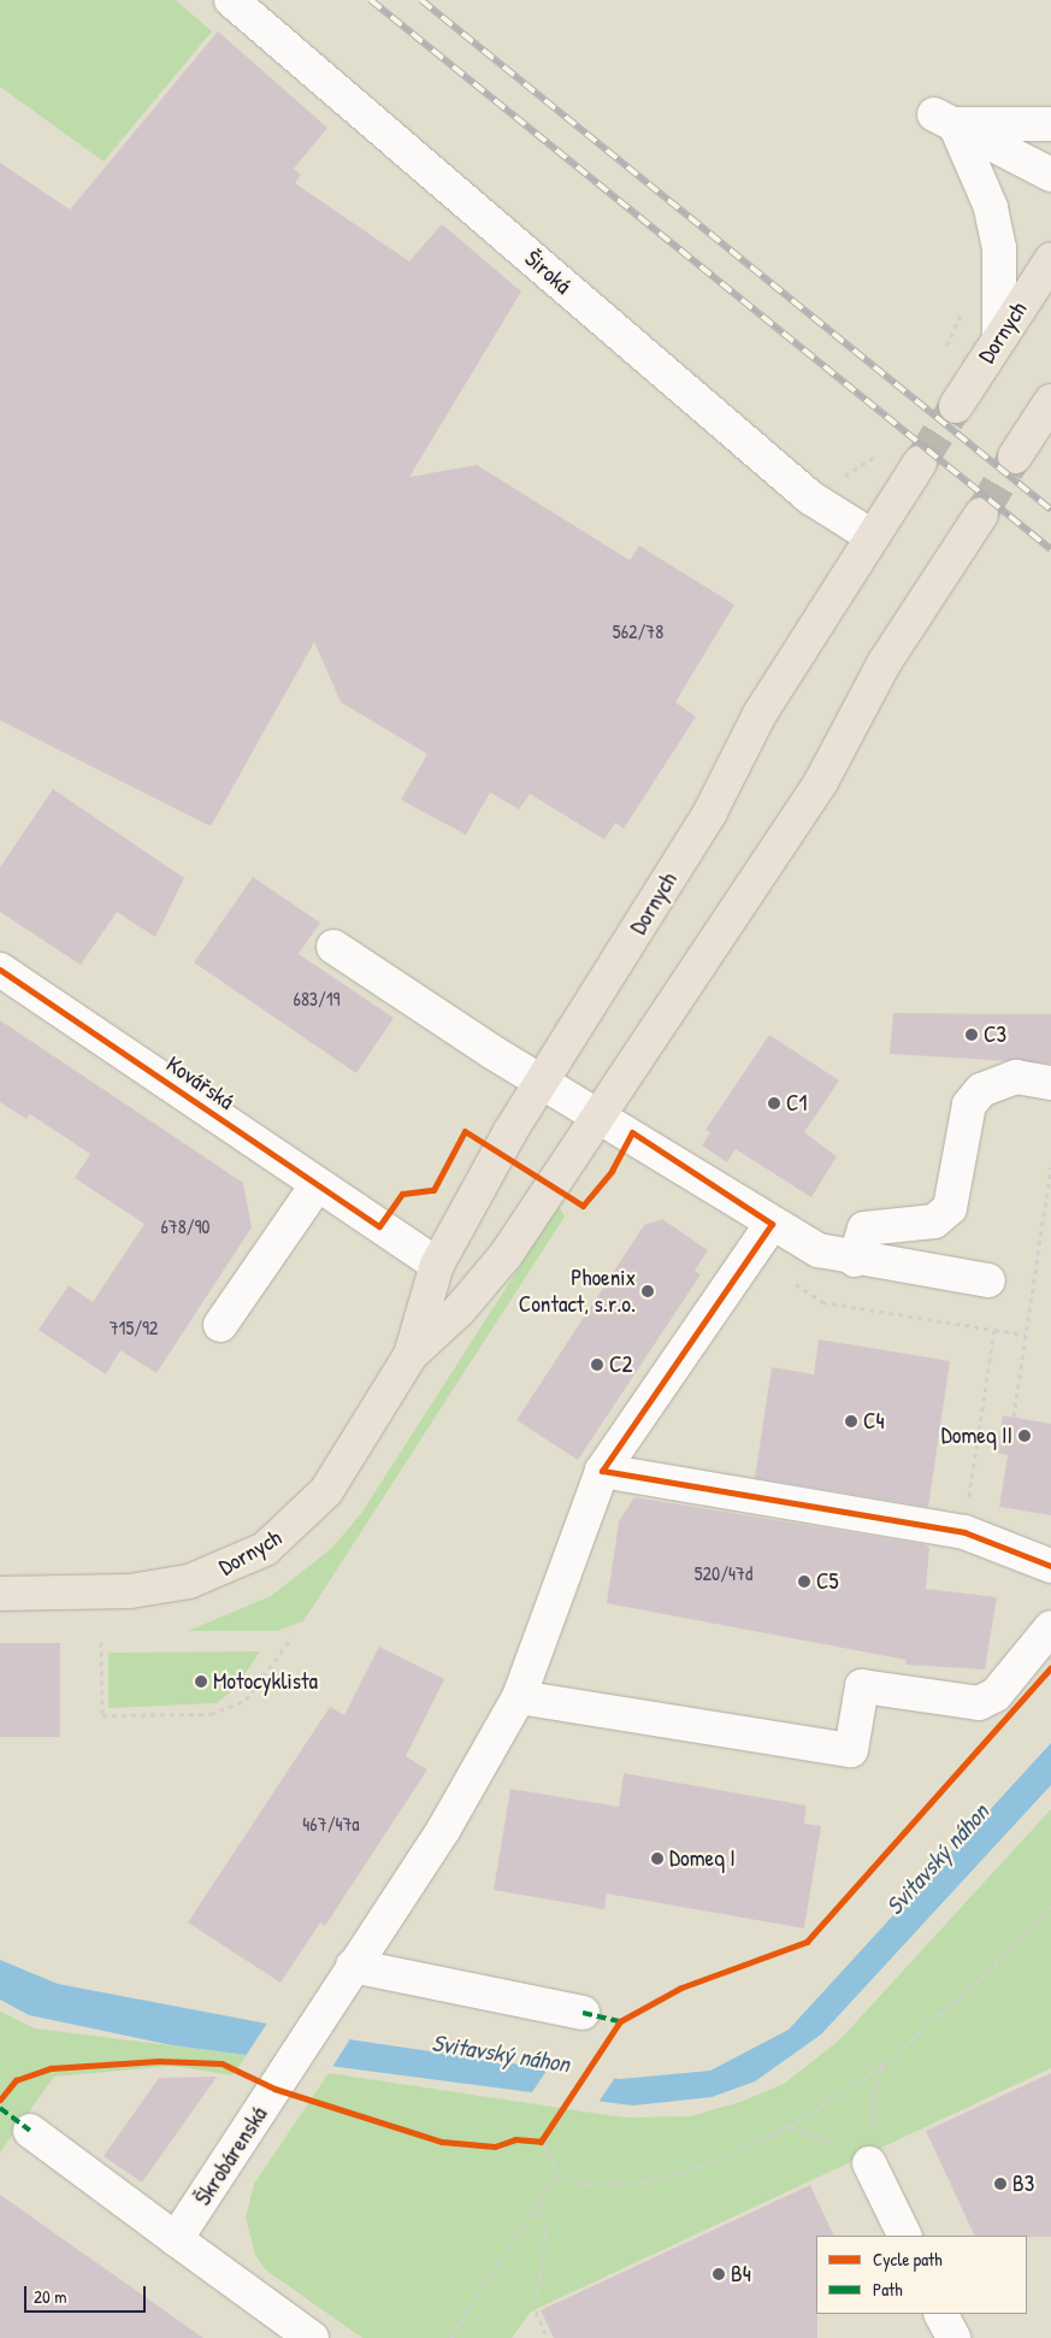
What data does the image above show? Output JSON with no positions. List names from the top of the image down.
{
  "streets": {
    "main road": ["Dornych"],
    "street": ["Široká", "Kovářská", "Škrobárenská"]
  },
  "crossings": [
    ["Široká", "Dornych"],
    ["Dornych", "Kovářská"]
  ],
  "water": ["Svitavský náhon"],
  "places": [
    "C3",
    "C1",
    "Phoenix Contact, s.r.o.",
    "C2",
    "C4",
    "Domeq II",
    "C5",
    "Motocyklista",
    "Domeq I",
    "B3",
    "B4"
  ],
  "house_numbers": [
    "562/78",
    "683/19",
    "678/90",
    "715/92",
    "520/47d",
    "467/47a"
  ],
  "legend": ["Cycle path", "Path"],
  "scale_bar": "20 m"
}
